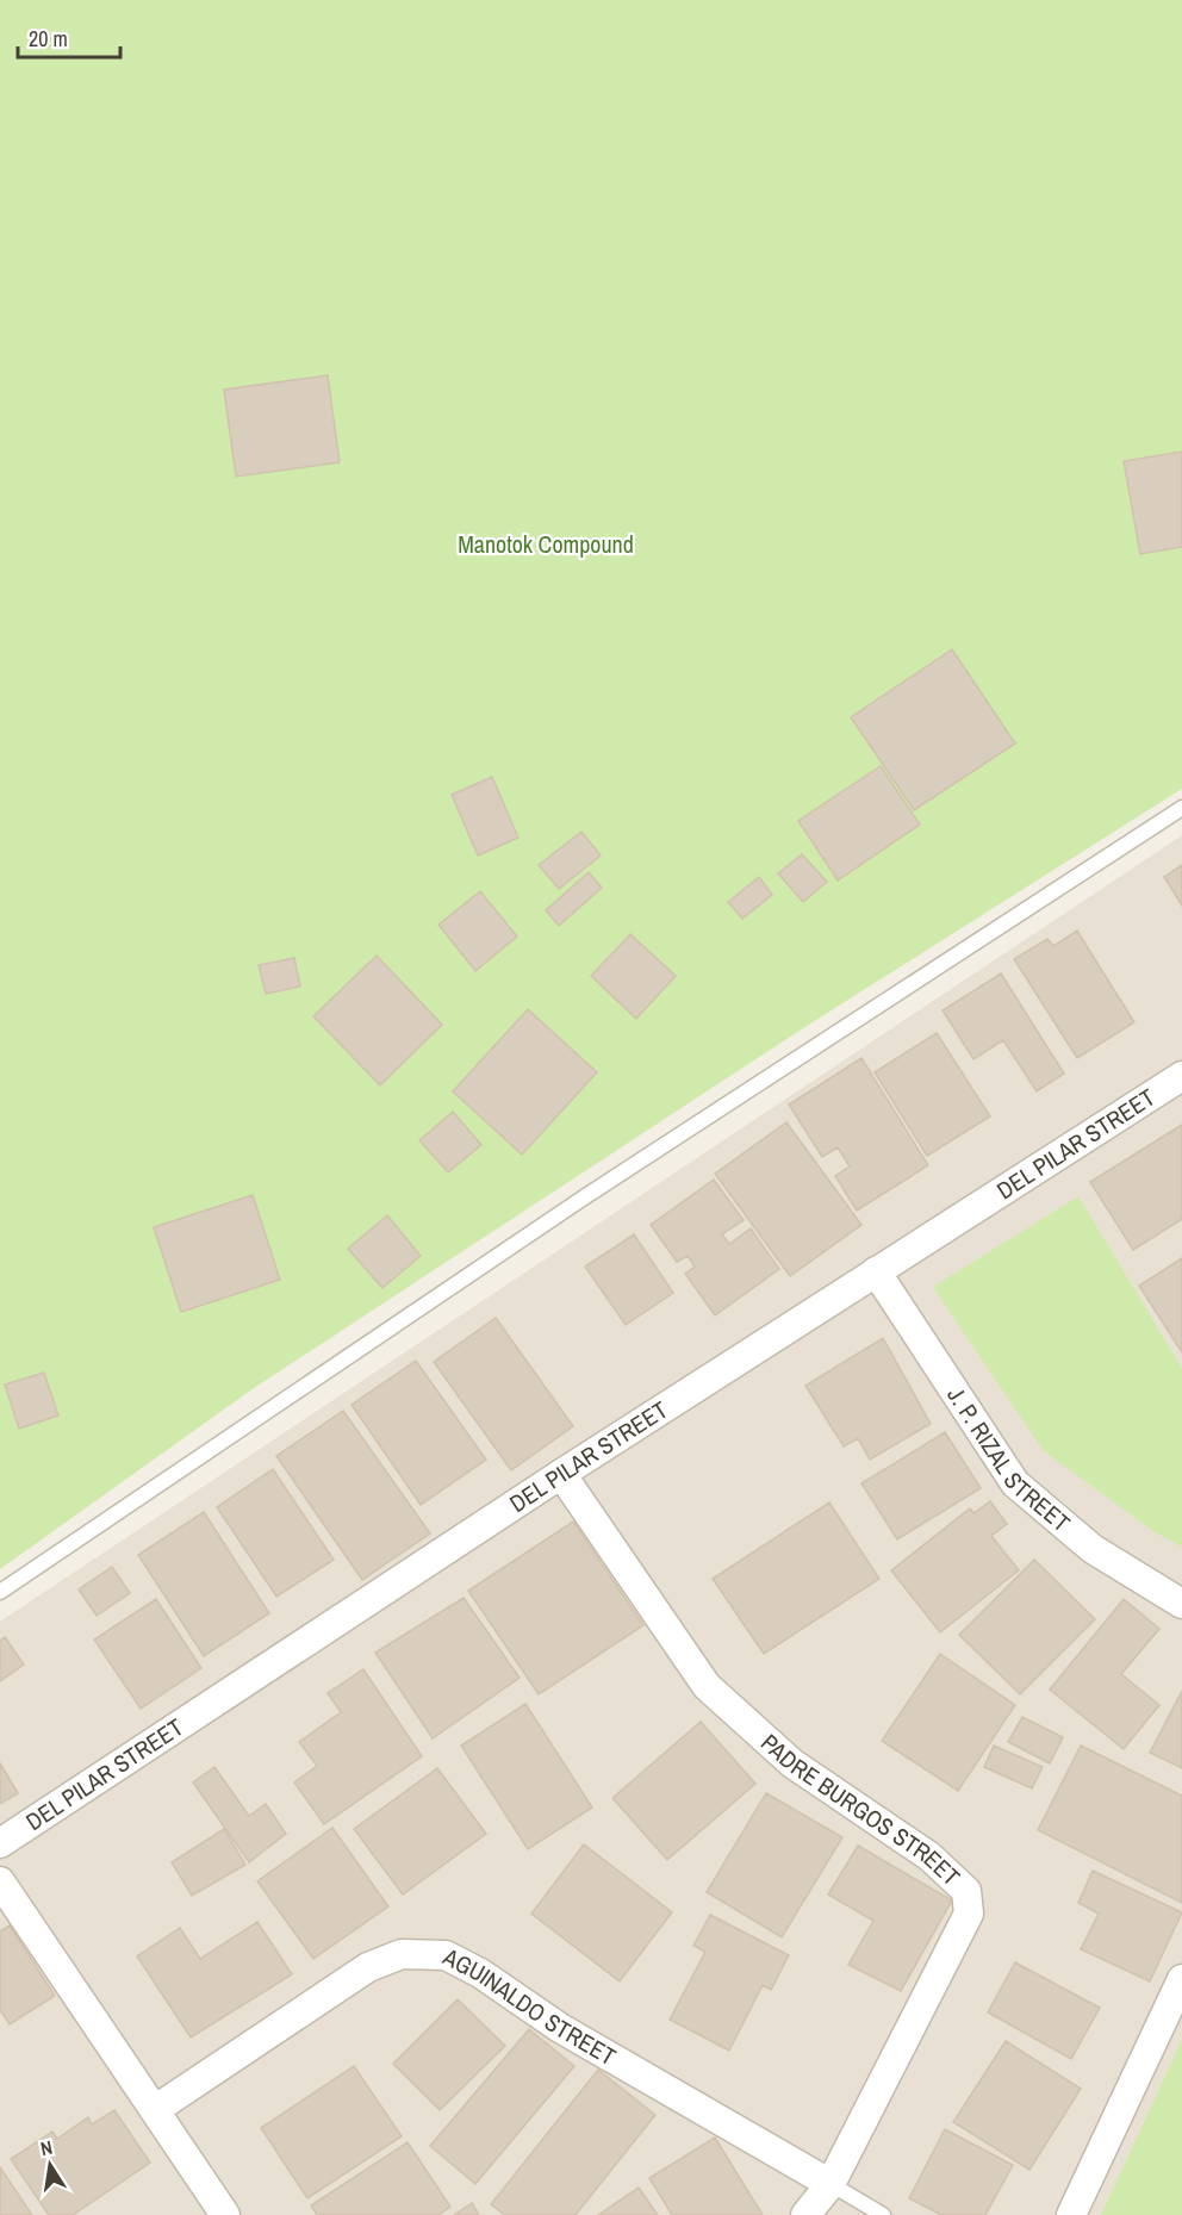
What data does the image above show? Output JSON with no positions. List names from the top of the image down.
{
  "streets": {
    "street": [
      "DEL PILAR STREET",
      "J. P. RIZAL STREET",
      "PADRE BURGOS STREET",
      "AGUINALDO STREET"
    ]
  },
  "crossings": [
    ["DEL PILAR STREET", "J. P. RIZAL STREET"],
    ["DEL PILAR STREET", "PADRE BURGOS STREET"],
    ["PADRE BURGOS STREET", "AGUINALDO STREET"]
  ],
  "parks": ["Manotok Compound"],
  "scale_bar": "20 m",
  "north": "top"
}
